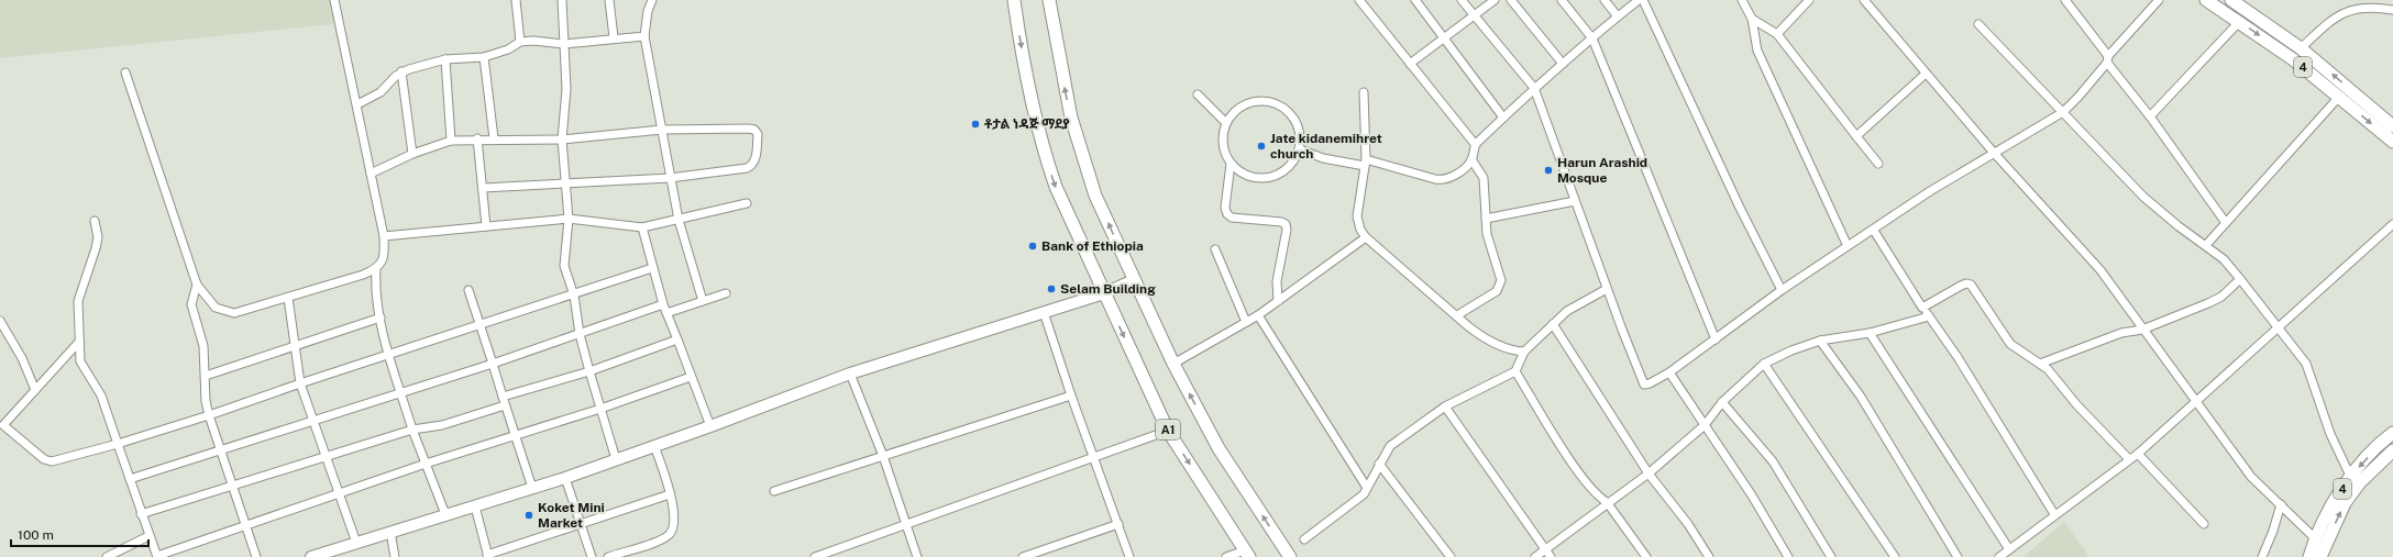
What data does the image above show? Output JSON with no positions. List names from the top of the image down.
{
  "streets": {
    "main road": ["4", "A1"]
  },
  "places": [
    "ቶታል ነዳጅ ማደያ",
    "Jate kidanemihret church",
    "Harun Arashid Mosque",
    "Bank of Ethiopia",
    "Selam Building",
    "Koket Mini Market"
  ],
  "scale_bar": "100 m"
}
